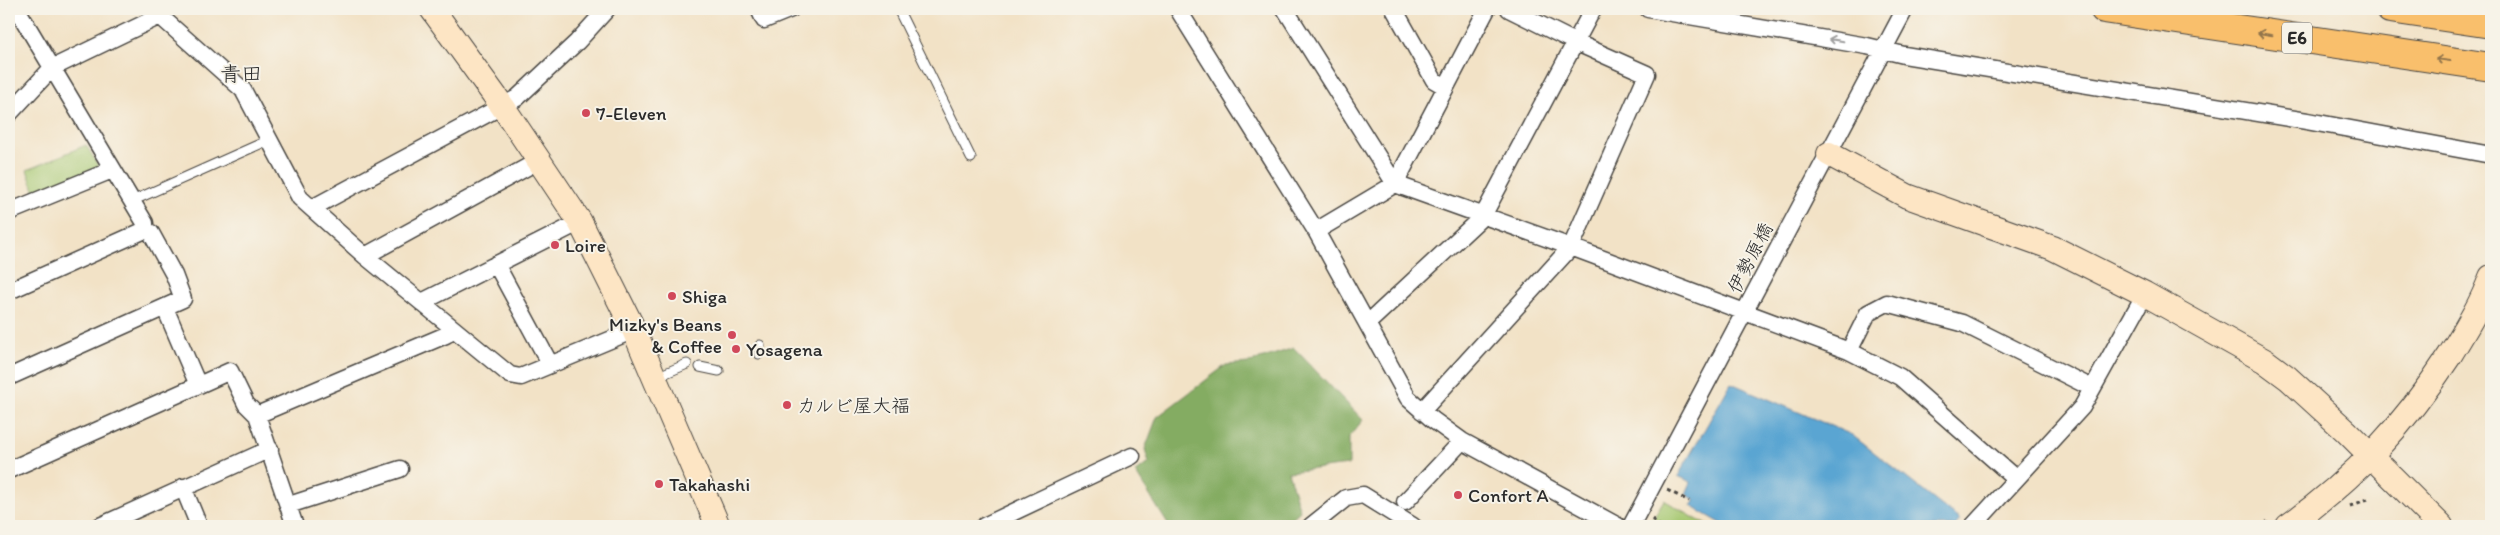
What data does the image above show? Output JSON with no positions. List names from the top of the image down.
{
  "streets": {
    "highway": ["E6"],
    "street": ["伊勢原橋"]
  },
  "districts": ["青田"],
  "places": [
    "7-Eleven",
    "Loire",
    "Shiga",
    "Mizky's Beans & Coffee",
    "Yosagena",
    "カルビ屋大福",
    "Takahashi",
    "Confort A"
  ]
}
